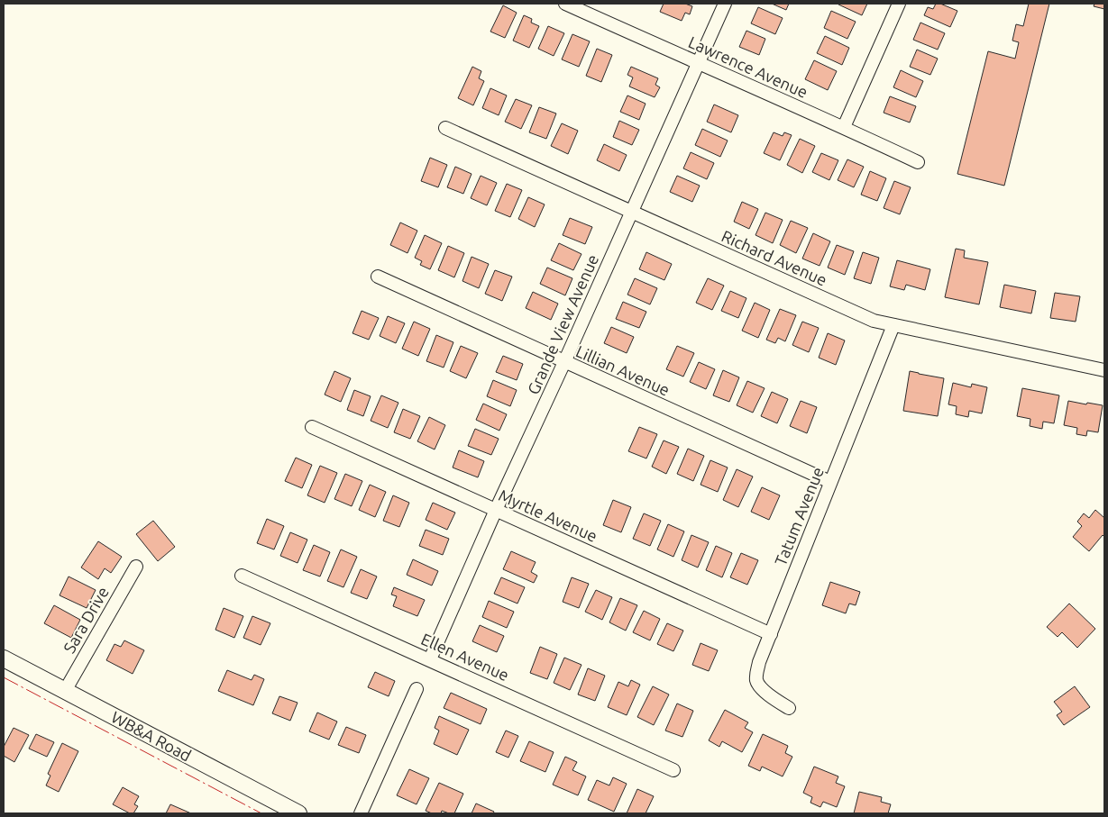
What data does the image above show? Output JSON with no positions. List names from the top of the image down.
{
  "streets": {
    "street": [
      "Lawrence Avenue",
      "Richard Avenue",
      "Grande View Avenue",
      "Lillian Avenue",
      "Myrtle Avenue",
      "Tatum Avenue",
      "Sara Drive",
      "Ellen Avenue",
      "WB&A Road"
    ]
  },
  "crossings": [
    ["Lawrence Avenue", "Grande View Avenue"],
    ["Richard Avenue", "Grande View Avenue"],
    ["Richard Avenue", "Tatum Avenue"],
    ["Grande View Avenue", "Lillian Avenue"],
    ["Grande View Avenue", "Myrtle Avenue"],
    ["Grande View Avenue", "Ellen Avenue"],
    ["Lillian Avenue", "Tatum Avenue"],
    ["Myrtle Avenue", "Tatum Avenue"],
    ["Sara Drive", "WB&A Road"]
  ]
}
